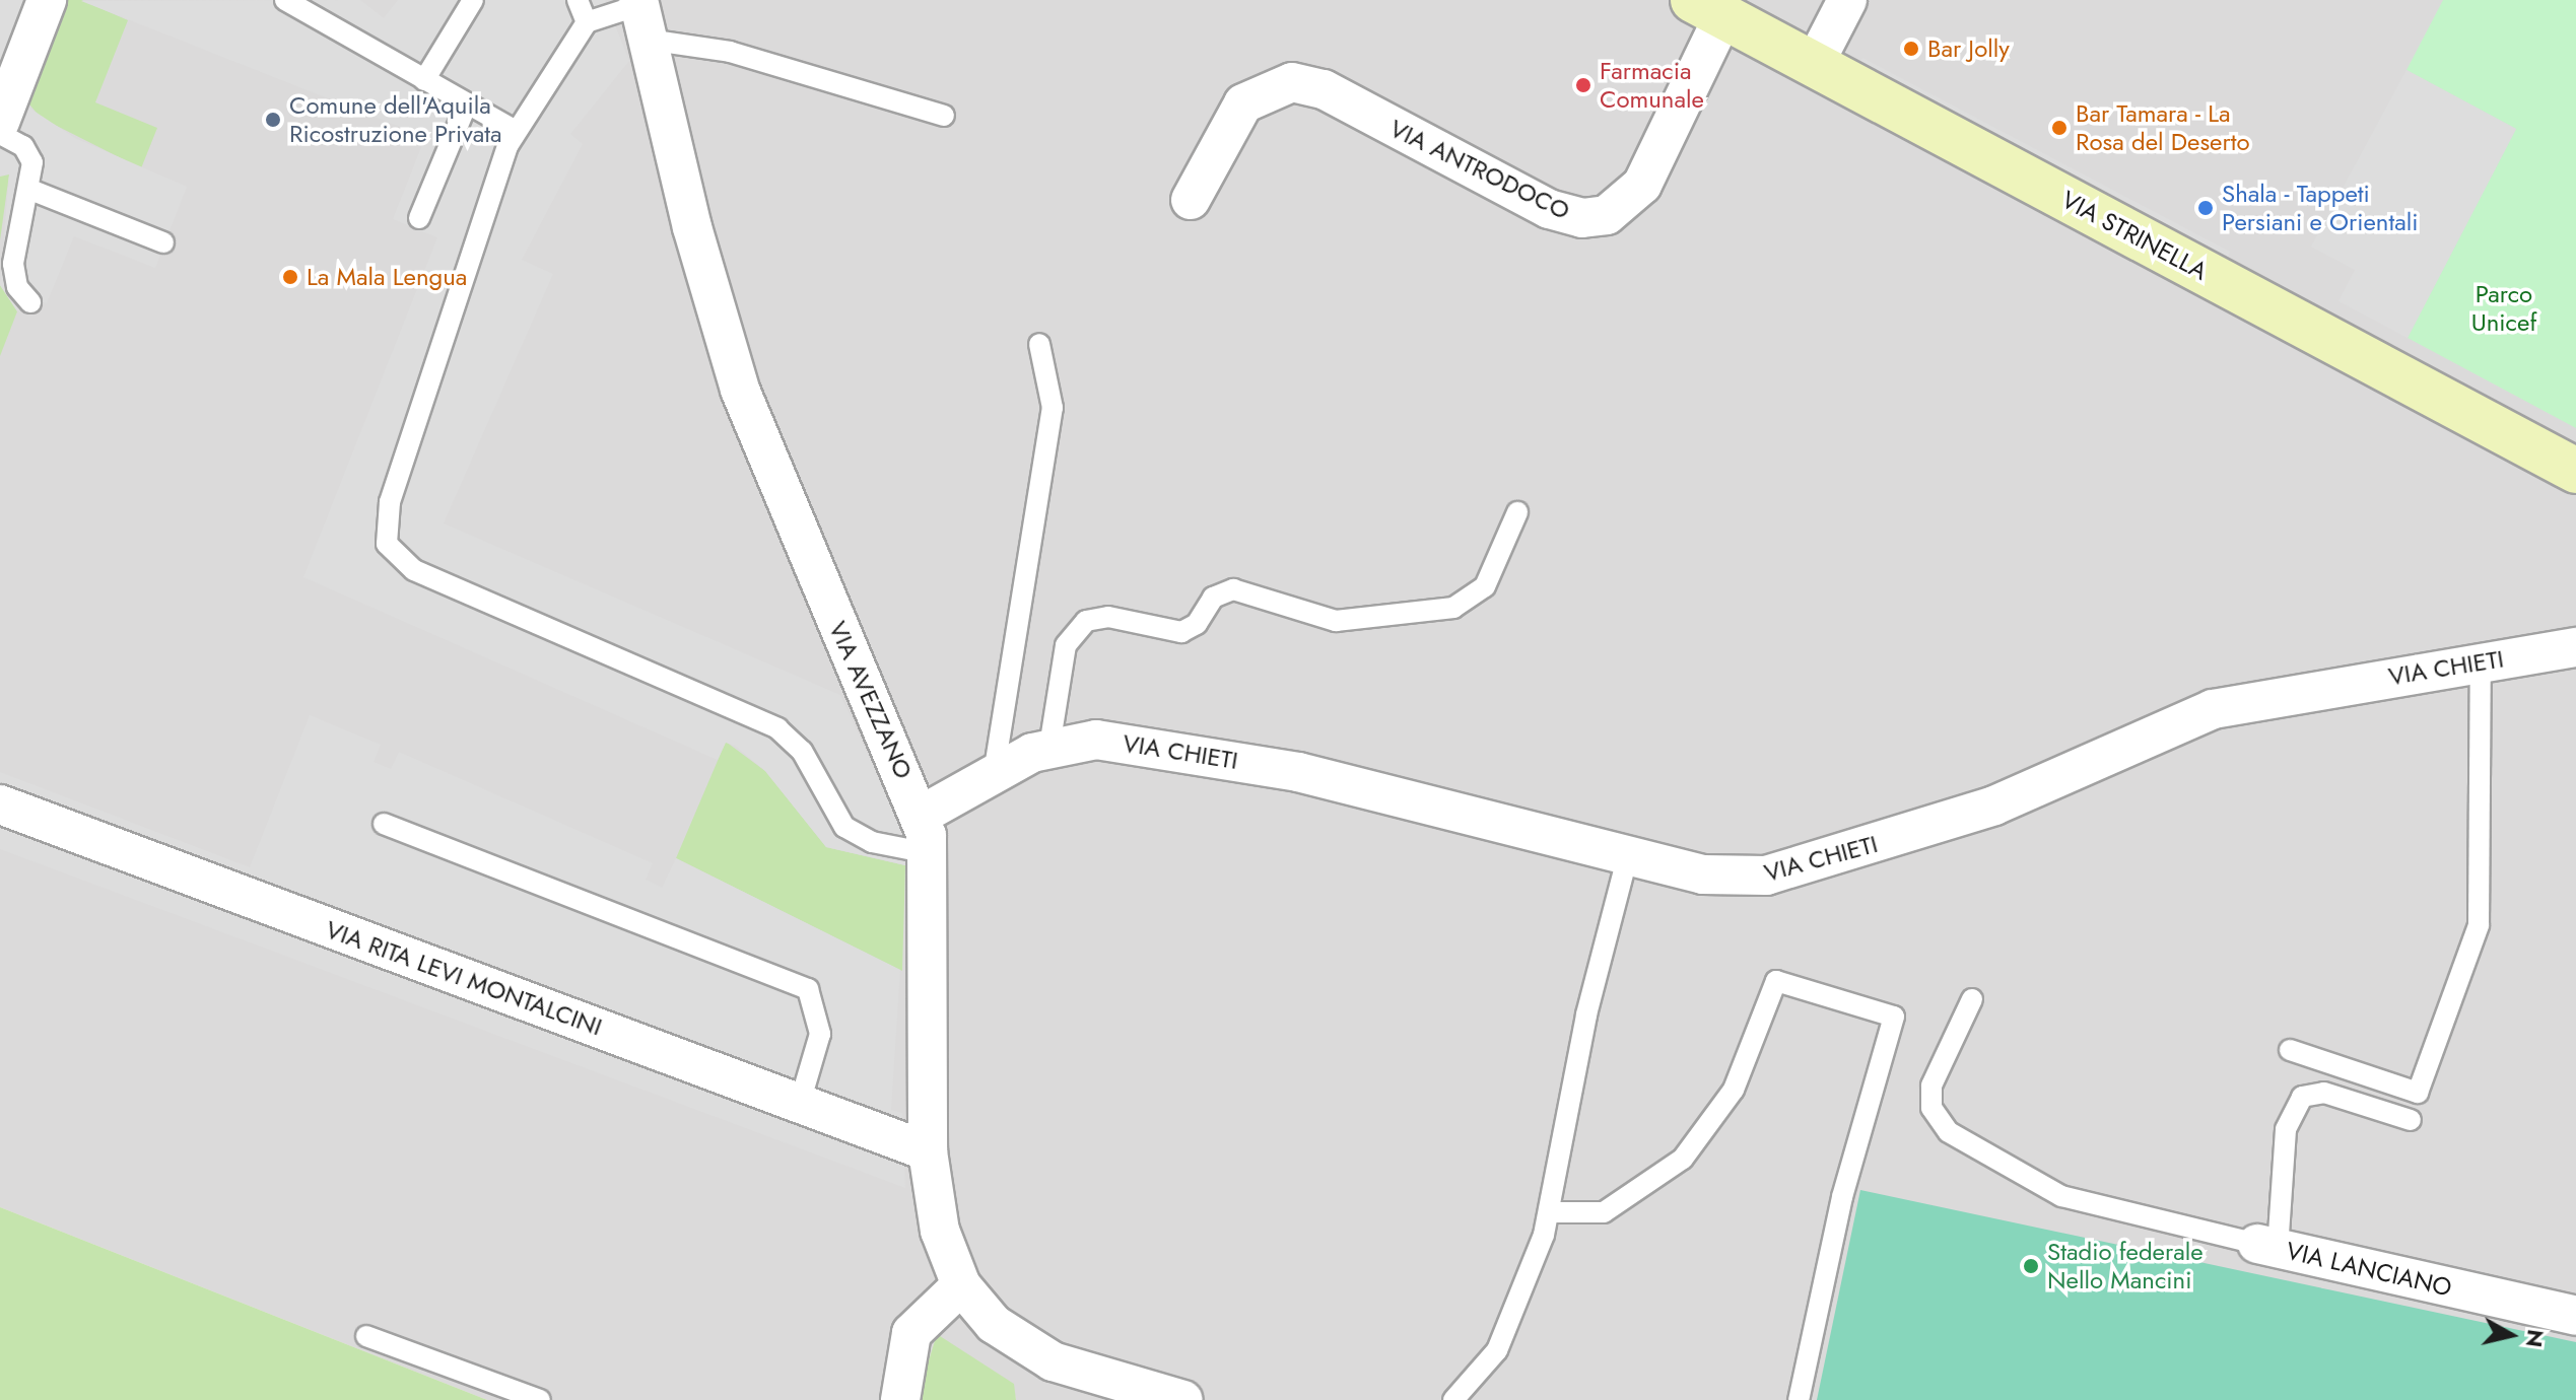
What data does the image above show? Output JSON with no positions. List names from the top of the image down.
{
  "streets": {
    "main road": ["VIA STRINELLA"],
    "street": [
      "VIA ANTRODOCO",
      "VIA CHIETI",
      "VIA AVEZZANO",
      "VIA RITA LEVI MONTALCINI",
      "VIA LANCIANO"
    ]
  },
  "crossings": [
    ["VIA ANTRODOCO", "VIA STRINELLA"],
    ["VIA CHIETI", "VIA AVEZZANO"],
    ["VIA AVEZZANO", "VIA RITA LEVI MONTALCINI"]
  ],
  "parks": ["Parco Unicef"],
  "places": [
    "Bar Jolly",
    "Farmacia Comunale",
    "Comune dell'Aquila Ricostruzione Privata",
    "Bar Tamara - La Rosa del Deserto",
    "Shala - Tappeti Persiani e Orientali",
    "La Mala Lengua",
    "Stadio federale Nello Mancini"
  ],
  "north": "right"
}
